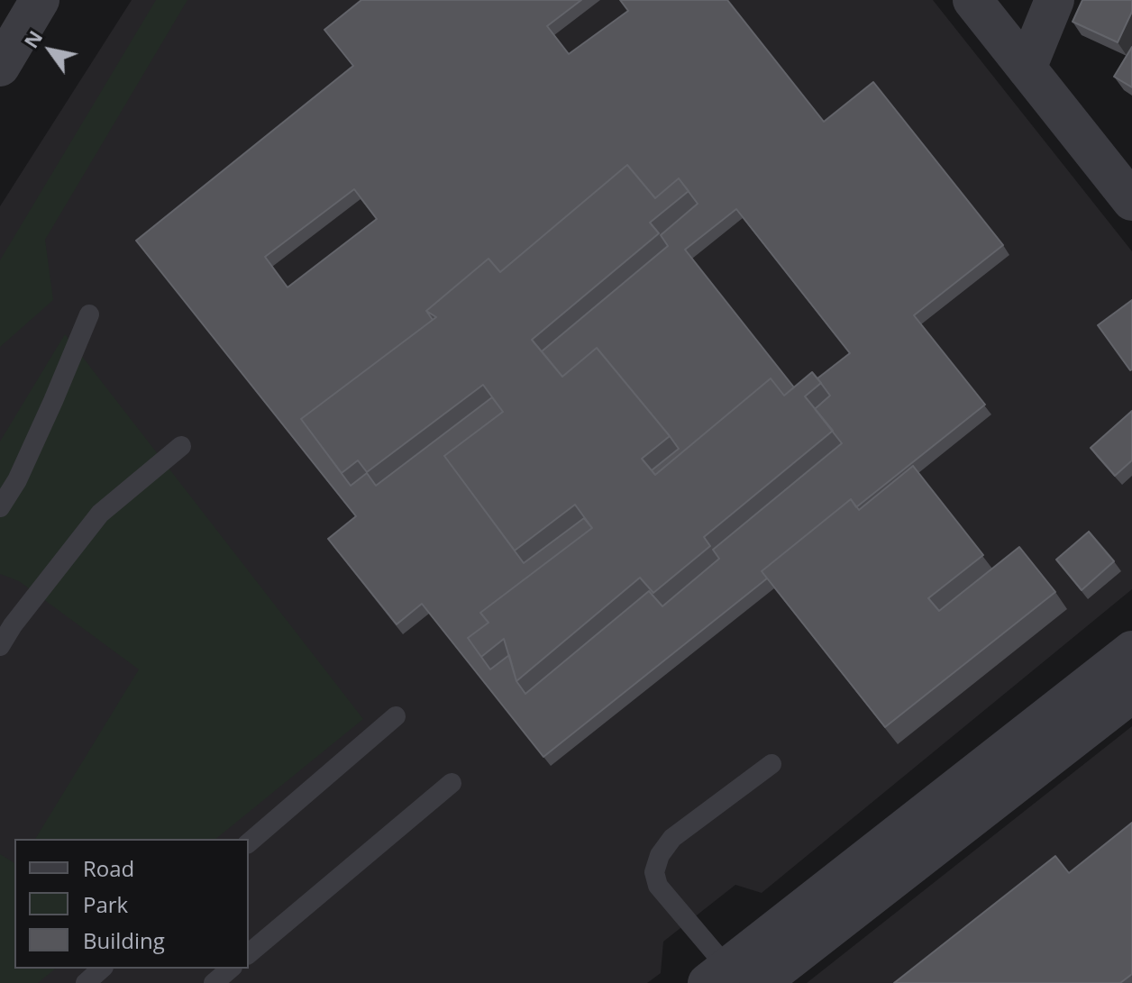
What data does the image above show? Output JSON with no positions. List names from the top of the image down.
{
  "legend": ["Road", "Park", "Building"],
  "north": "top left"
}
